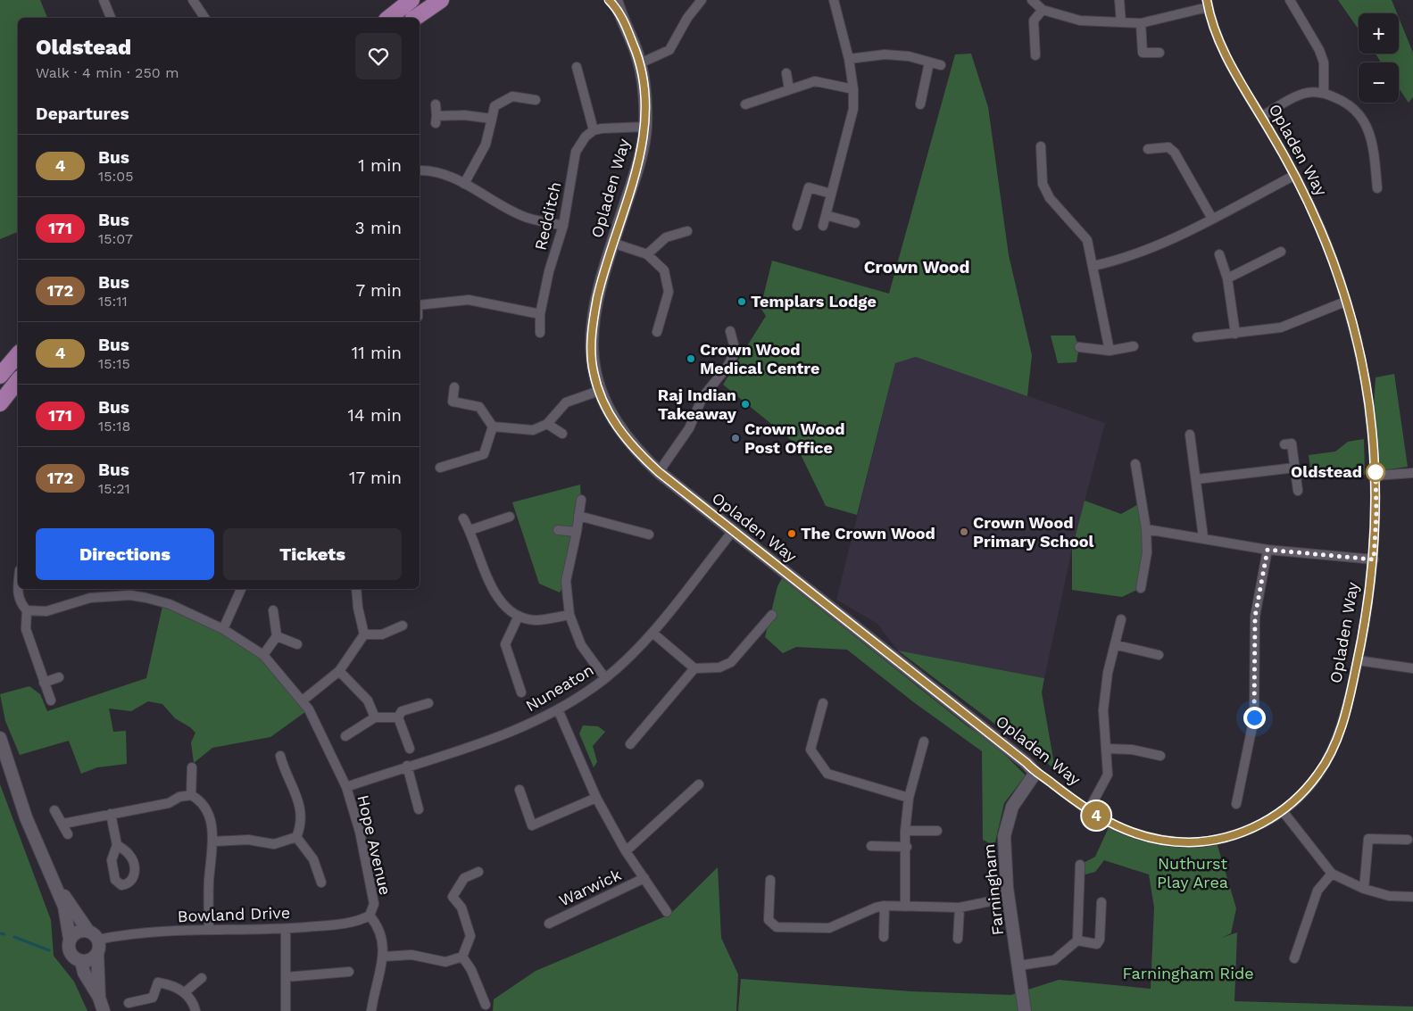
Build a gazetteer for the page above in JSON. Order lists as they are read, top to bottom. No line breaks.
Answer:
{"streets":{"street":["Opladen Way","Redditch","Nuneaton","Hope Avenue","Warwick","Farningham","Bowland Drive"]},"crossings":[["Opladen Way","Nuneaton"],["Opladen Way","Farningham"],["Nuneaton","Hope Avenue"],["Nuneaton","Warwick"],["Hope Avenue","Bowland Drive"]],"districts":["Crown Wood"],"parks":["Nuthurst Play Area","Farningham Ride"],"places":["Templars Lodge","Crown Wood Medical Centre","Raj Indian Takeaway","Crown Wood Post Office","Oldstead","Crown Wood Primary School","The Crown Wood"],"lines":["bus line 4"],"page":{"on_map":"4","map_buttons":["+","−"],"heading":[["Oldstead","Walk · 4 min · 250 m"],"Departures"],"list":[{"mark":"4","name":"Bus","note":"15:05","value":"1 min"},{"mark":"171","name":"Bus","note":"15:07","value":"3 min"},{"mark":"172","name":"Bus","note":"15:11","value":"7 min"},{"mark":"4","name":"Bus","note":"15:15","value":"11 min"},{"mark":"171","name":"Bus","note":"15:18","value":"14 min"},{"mark":"172","name":"Bus","note":"15:21","value":"17 min"}],"buttons":["Directions","Tickets"]}}
